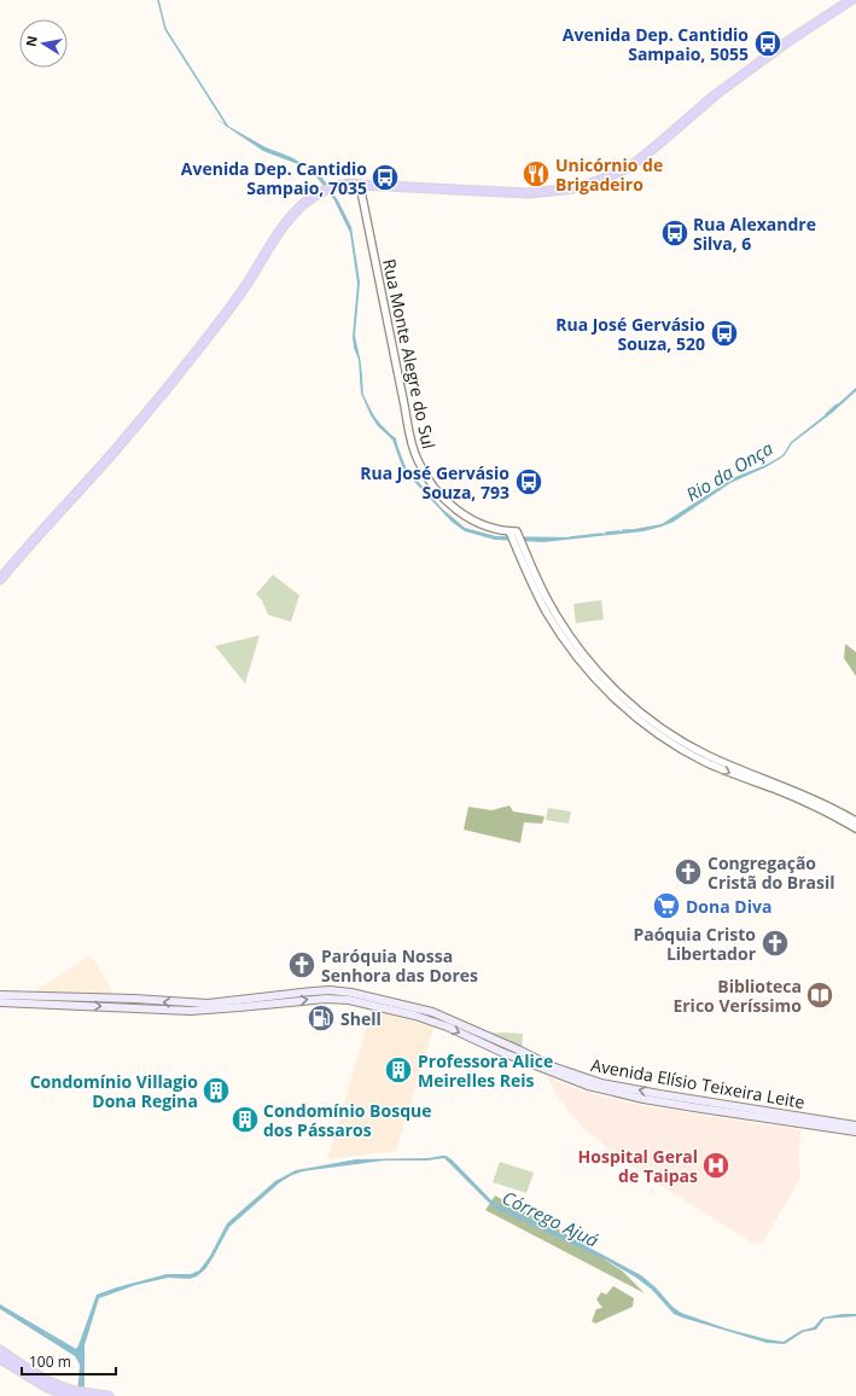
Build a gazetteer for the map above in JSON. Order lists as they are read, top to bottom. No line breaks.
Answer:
{"streets":{"main road":["Avenida Elísio Teixeira Leite"],"street":["Rua Monte Alegre do Sul"]},"water":["Rio da Onça","Córrego Ajuá"],"places":{"bus stop":["Avenida Dep. Cantidio Sampaio, 5055","Avenida Dep. Cantidio Sampaio, 7035","Rua Alexandre Silva, 6","Rua José Gervásio Souza, 520","Rua José Gervásio Souza, 793"],"restaurant":["Unicórnio de Brigadeiro"],"church":["Congregação Cristã do Brasil","Paóquia Cristo Libertador","Paróquia Nossa Senhora das Dores"],"supermarket":["Dona Diva"],"library":["Biblioteca Erico Veríssimo"],"fuel station":["Shell"],"building":["Professora Alice Meirelles Reis","Condomínio Villagio Dona Regina","Condomínio Bosque dos Pássaros"],"hospital":["Hospital Geral de Taipas"]},"scale_bar":"100 m","north":"left"}
